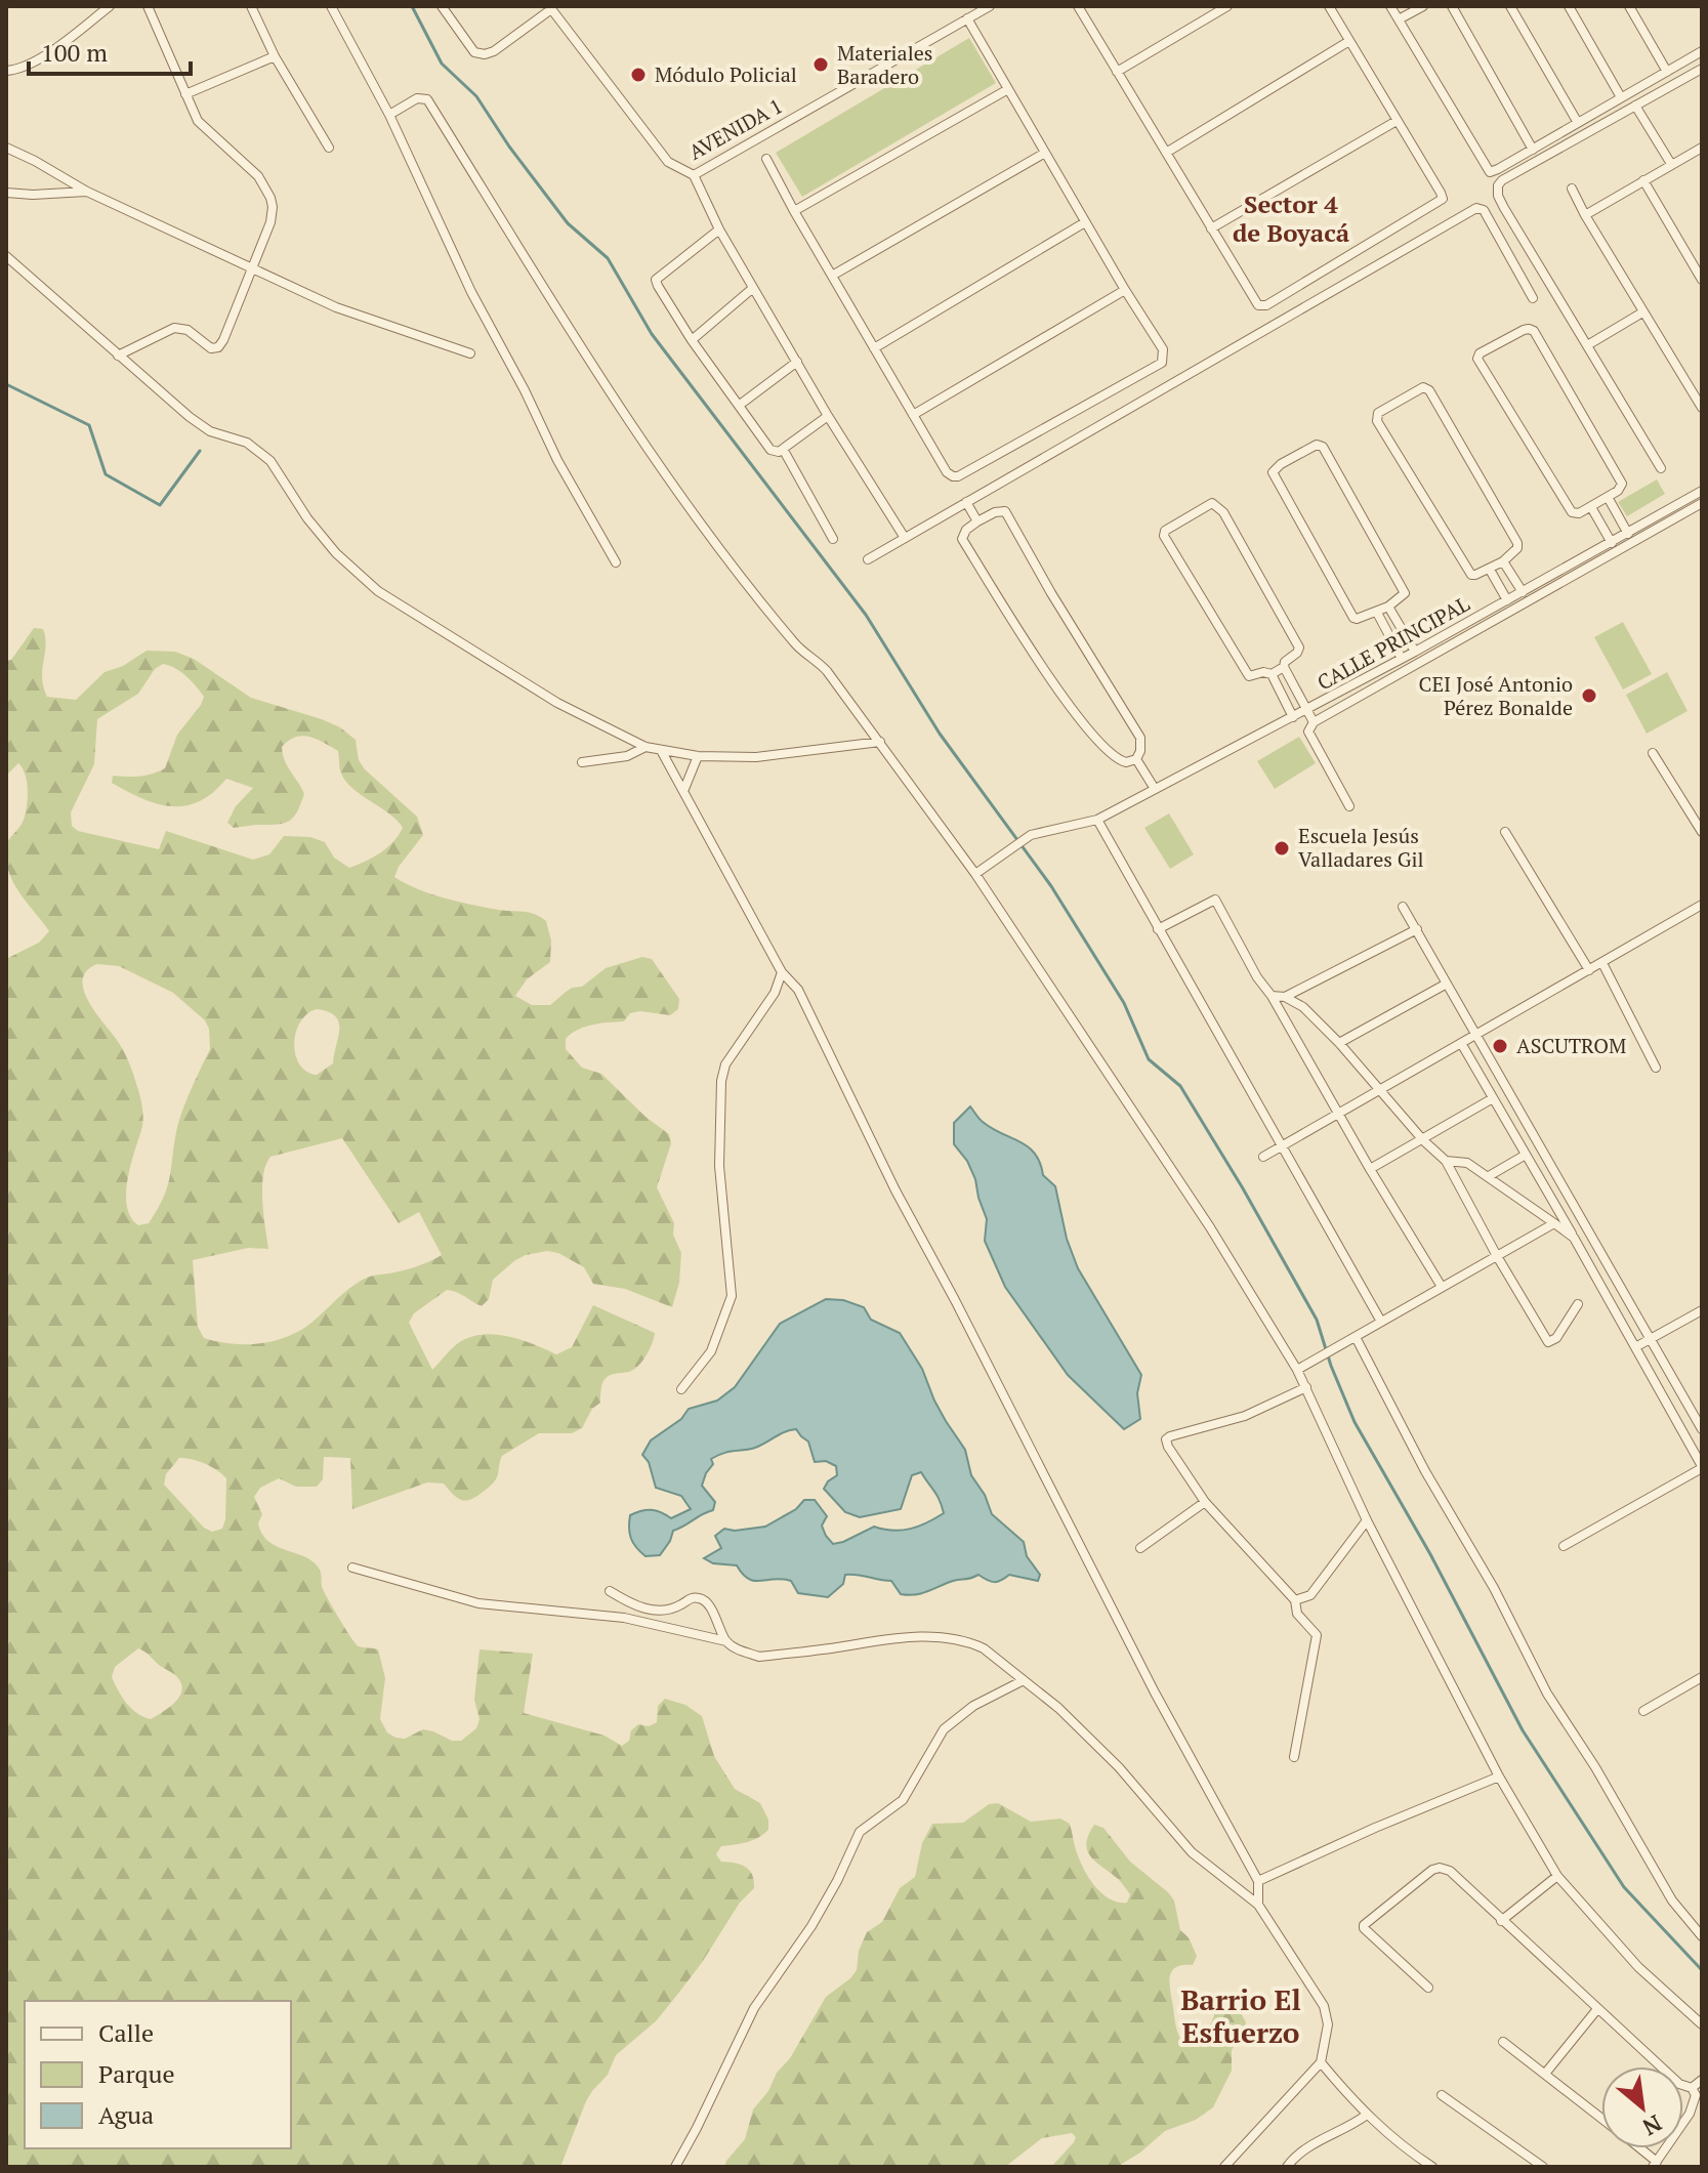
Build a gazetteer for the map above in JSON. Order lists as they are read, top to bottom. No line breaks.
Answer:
{"streets":{"street":["AVENIDA 1","CALLE PRINCIPAL"]},"districts":["Sector 4 de Boyacá","Barrio El Esfuerzo"],"places":["Materiales Baradero","Módulo Policial","CEI José Antonio Pérez Bonalde","Escuela Jesús Valladares Gil","ASCUTROM"],"legend":["Calle","Parque","Agua"],"scale_bar":"100 m","north":"bottom right"}
